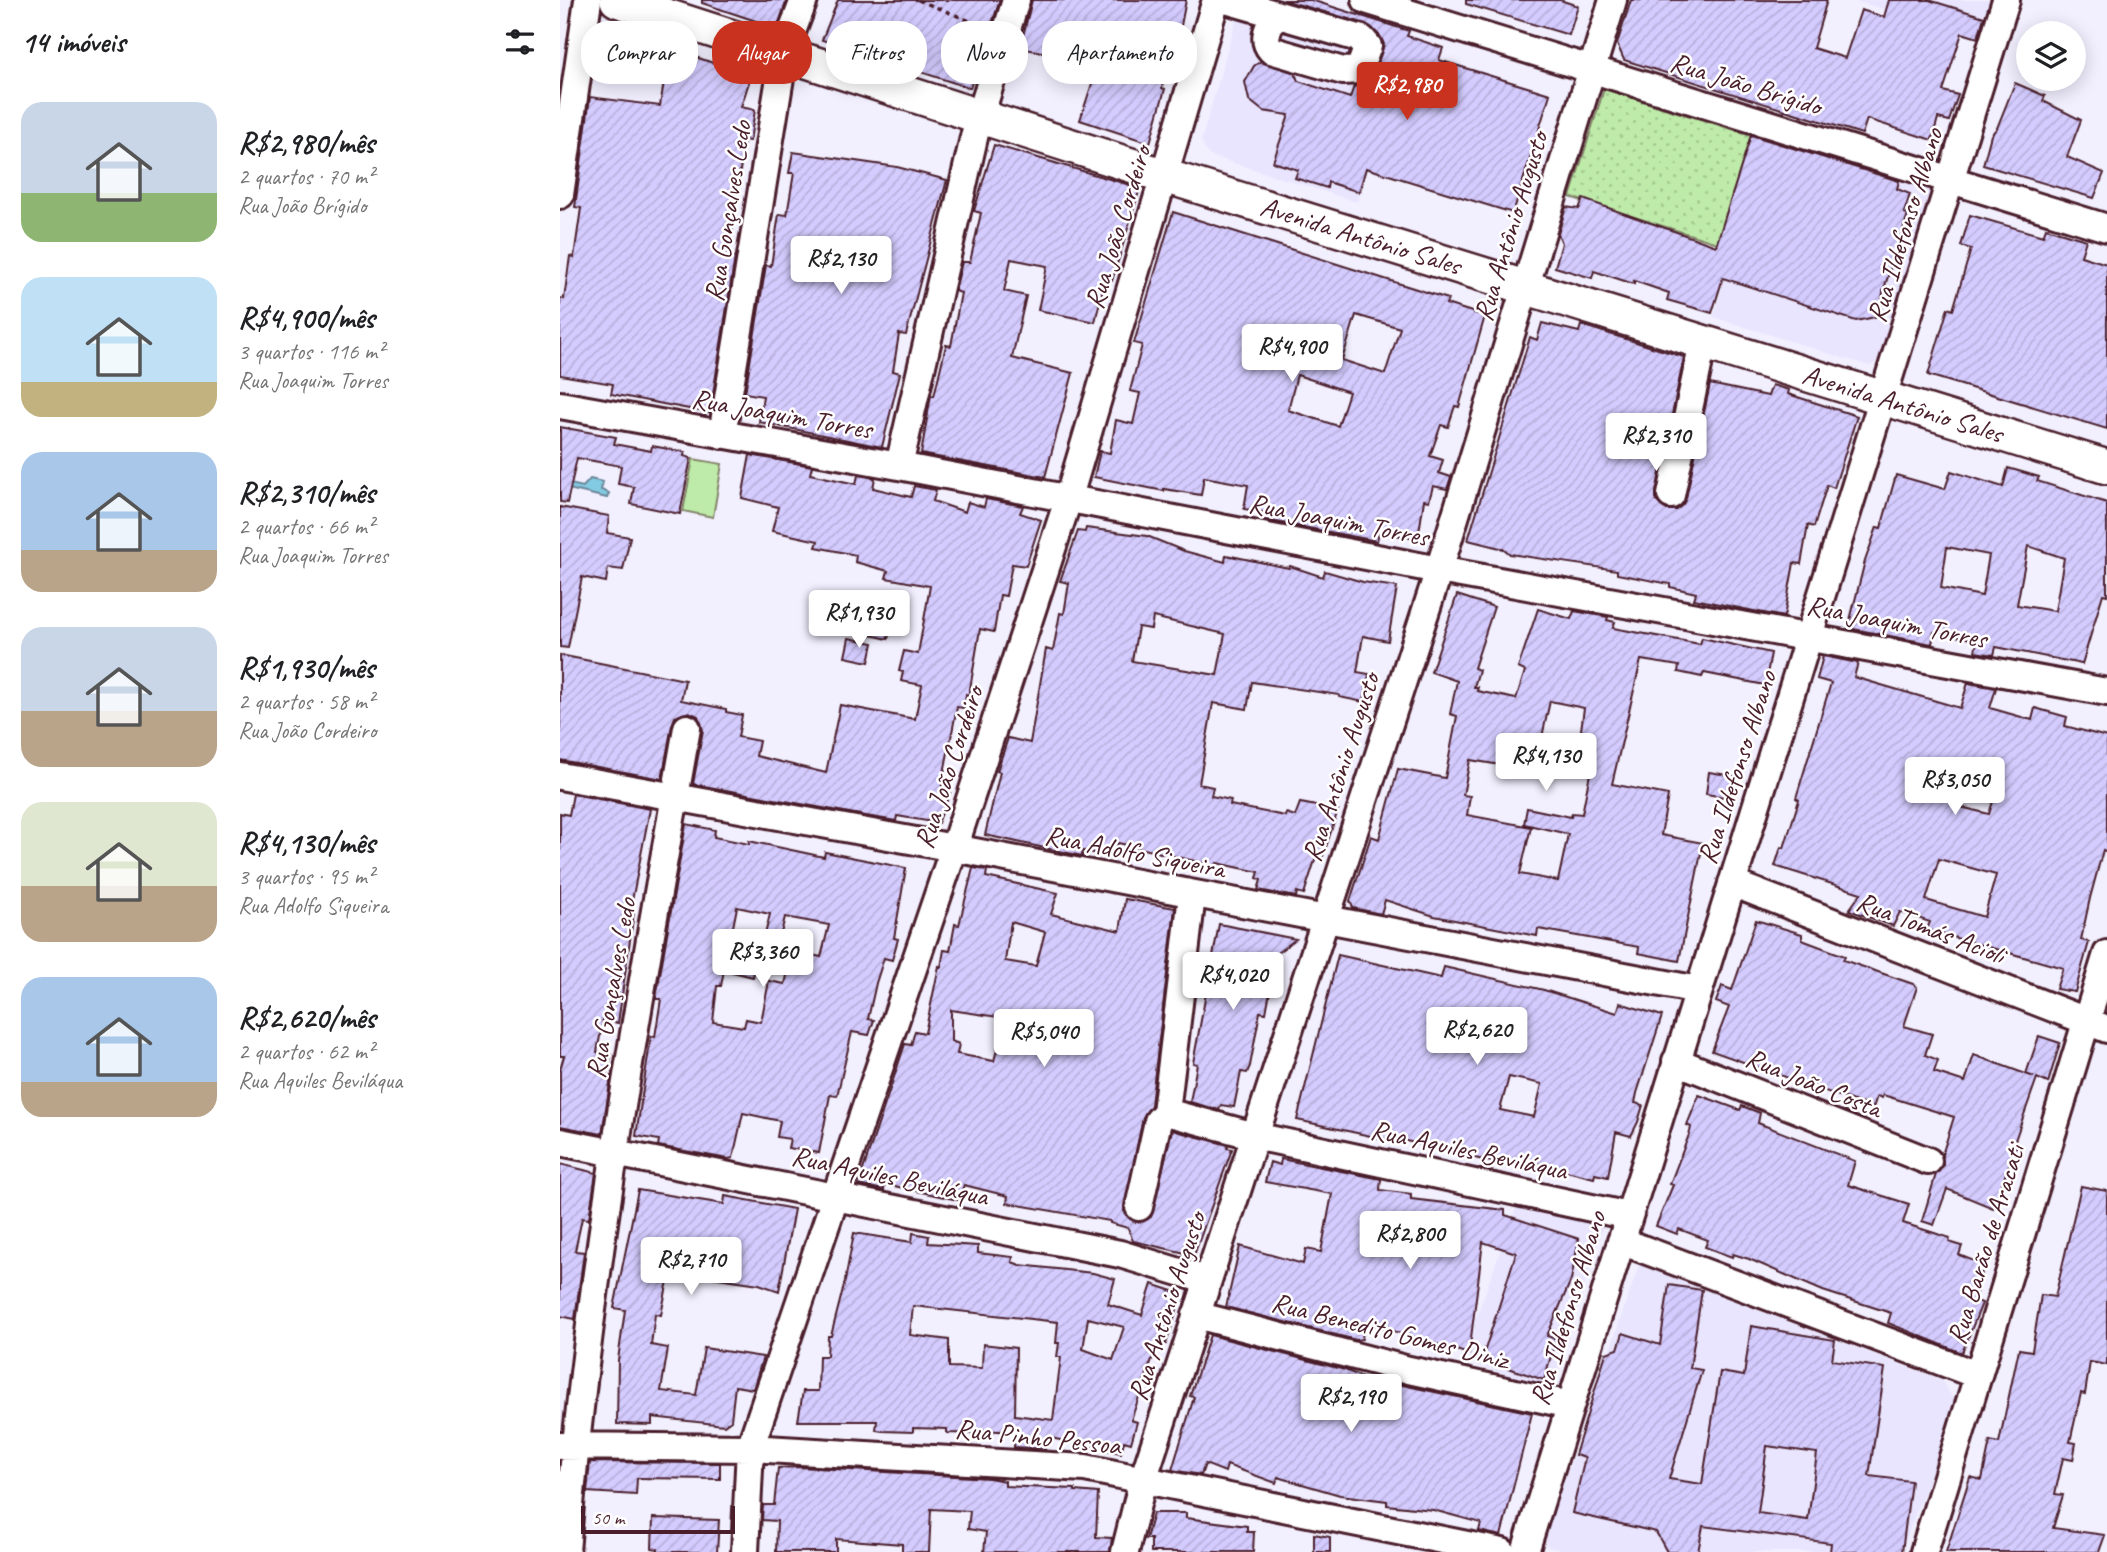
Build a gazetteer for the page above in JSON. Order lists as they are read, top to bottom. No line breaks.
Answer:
{"streets":{"main road":["Avenida Antônio Sales"],"street":["Rua João Brígido","Rua Gonçalves Ledo","Rua Ildefonso Albano","Rua Antônio Augusto","Rua João Cordeiro","Rua Joaquim Torres","Rua Adolfo Siqueira","Rua Tomás Acioli","Rua João Costa","Rua Aquiles Beviláqua","Rua Barão de Aracati","Rua Benedito Gomes Diniz","Rua Pinho Pessoa"]},"crossings":[["Rua João Brígido","Rua Ildefonso Albano"],["Rua João Brígido","Rua Antônio Augusto"],["Rua Gonçalves Ledo","Rua Joaquim Torres"],["Rua Gonçalves Ledo","Rua Adolfo Siqueira"],["Rua Gonçalves Ledo","Rua Aquiles Beviláqua"],["Rua Gonçalves Ledo","Rua Pinho Pessoa"],["Rua Ildefonso Albano","Avenida Antônio Sales"],["Rua Ildefonso Albano","Rua Joaquim Torres"],["Rua Ildefonso Albano","Rua Adolfo Siqueira"],["Rua Ildefonso Albano","Rua Tomás Acioli"],["Rua Ildefonso Albano","Rua João Costa"],["Rua Ildefonso Albano","Rua Aquiles Beviláqua"],["Rua Ildefonso Albano","Rua Benedito Gomes Diniz"],["Rua Antônio Augusto","Avenida Antônio Sales"],["Rua Antônio Augusto","Rua Joaquim Torres"],["Rua Antônio Augusto","Rua Adolfo Siqueira"],["Rua Antônio Augusto","Rua Aquiles Beviláqua"],["Rua Antônio Augusto","Rua Benedito Gomes Diniz"],["Rua Antônio Augusto","Rua Pinho Pessoa"],["Rua João Cordeiro","Avenida Antônio Sales"],["Rua João Cordeiro","Rua Joaquim Torres"],["Rua João Cordeiro","Rua Adolfo Siqueira"],["Rua João Cordeiro","Rua Aquiles Beviláqua"],["Rua João Cordeiro","Rua Pinho Pessoa"],["Rua Tomás Acioli","Rua Barão de Aracati"],["Rua Aquiles Beviláqua","Rua Barão de Aracati"]],"scale_bar":"50 m","page":{"heading":"14 imóveis","chip":["Comprar","Alugar","Filtros","Novo","Apartamento"],"price":["R$2,980","R$2,130","R$4,900","R$2,310","R$1,930","R$4,130","R$3,050","R$3,360","R$4,020","R$2,620","R$5,040","R$2,800","R$2,710","R$2,190"],"list":[{"name":"R$2,980/mês","note":"2 quartos · 70 m² · Rua João Brígido"},{"name":"R$4,900/mês","note":"3 quartos · 116 m² · Rua Joaquim Torres"},{"name":"R$2,310/mês","note":"2 quartos · 66 m² · Rua Joaquim Torres"},{"name":"R$1,930/mês","note":"2 quartos · 58 m² · Rua João Cordeiro"},{"name":"R$4,130/mês","note":"3 quartos · 95 m² · Rua Adolfo Siqueira"},{"name":"R$2,620/mês","note":"2 quartos · 62 m² · Rua Aquiles Beviláqua"}],"scale":"50 m"}}
